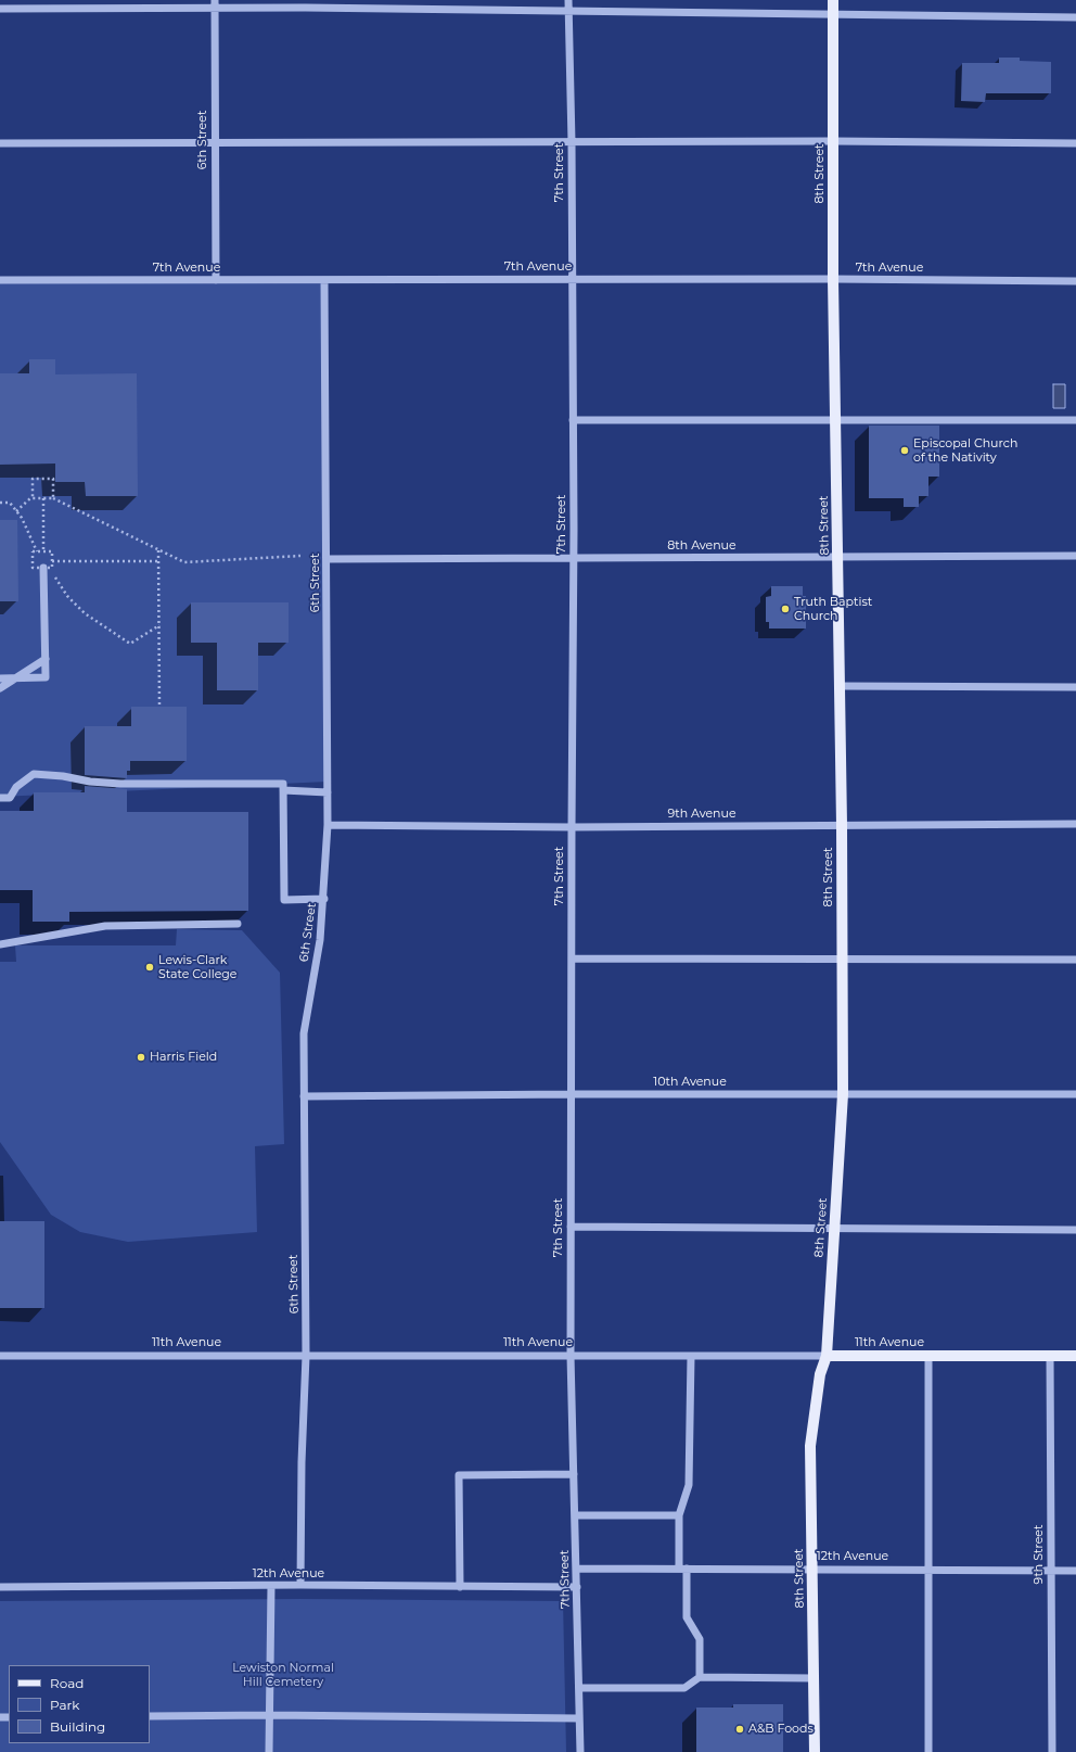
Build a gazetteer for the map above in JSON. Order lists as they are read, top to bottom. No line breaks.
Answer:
{"streets":{"main road":["8th Street","11th Avenue"],"street":["6th Street","7th Street","7th Avenue","8th Avenue","9th Avenue","10th Avenue","9th Street","12th Avenue"]},"crossings":[["6th Street","7th Avenue"],["6th Street","8th Avenue"],["6th Street","9th Avenue"],["6th Street","10th Avenue"],["6th Street","11th Avenue"],["6th Street","12th Avenue"],["7th Street","7th Avenue"],["7th Street","8th Avenue"],["7th Street","9th Avenue"],["7th Street","10th Avenue"],["7th Street","11th Avenue"],["7th Street","12th Avenue"],["8th Street","7th Avenue"],["8th Street","8th Avenue"],["8th Street","9th Avenue"],["8th Street","10th Avenue"],["8th Street","11th Avenue"],["8th Street","12th Avenue"],["11th Avenue","9th Street"],["9th Street","12th Avenue"]],"parks":["Lewiston Normal Hill Cemetery"],"places":["Episcopal Church of the Nativity","Truth Baptist Church","Lewis-Clark State College","Harris Field","A&B Foods"],"legend":["Road","Park","Building"]}
